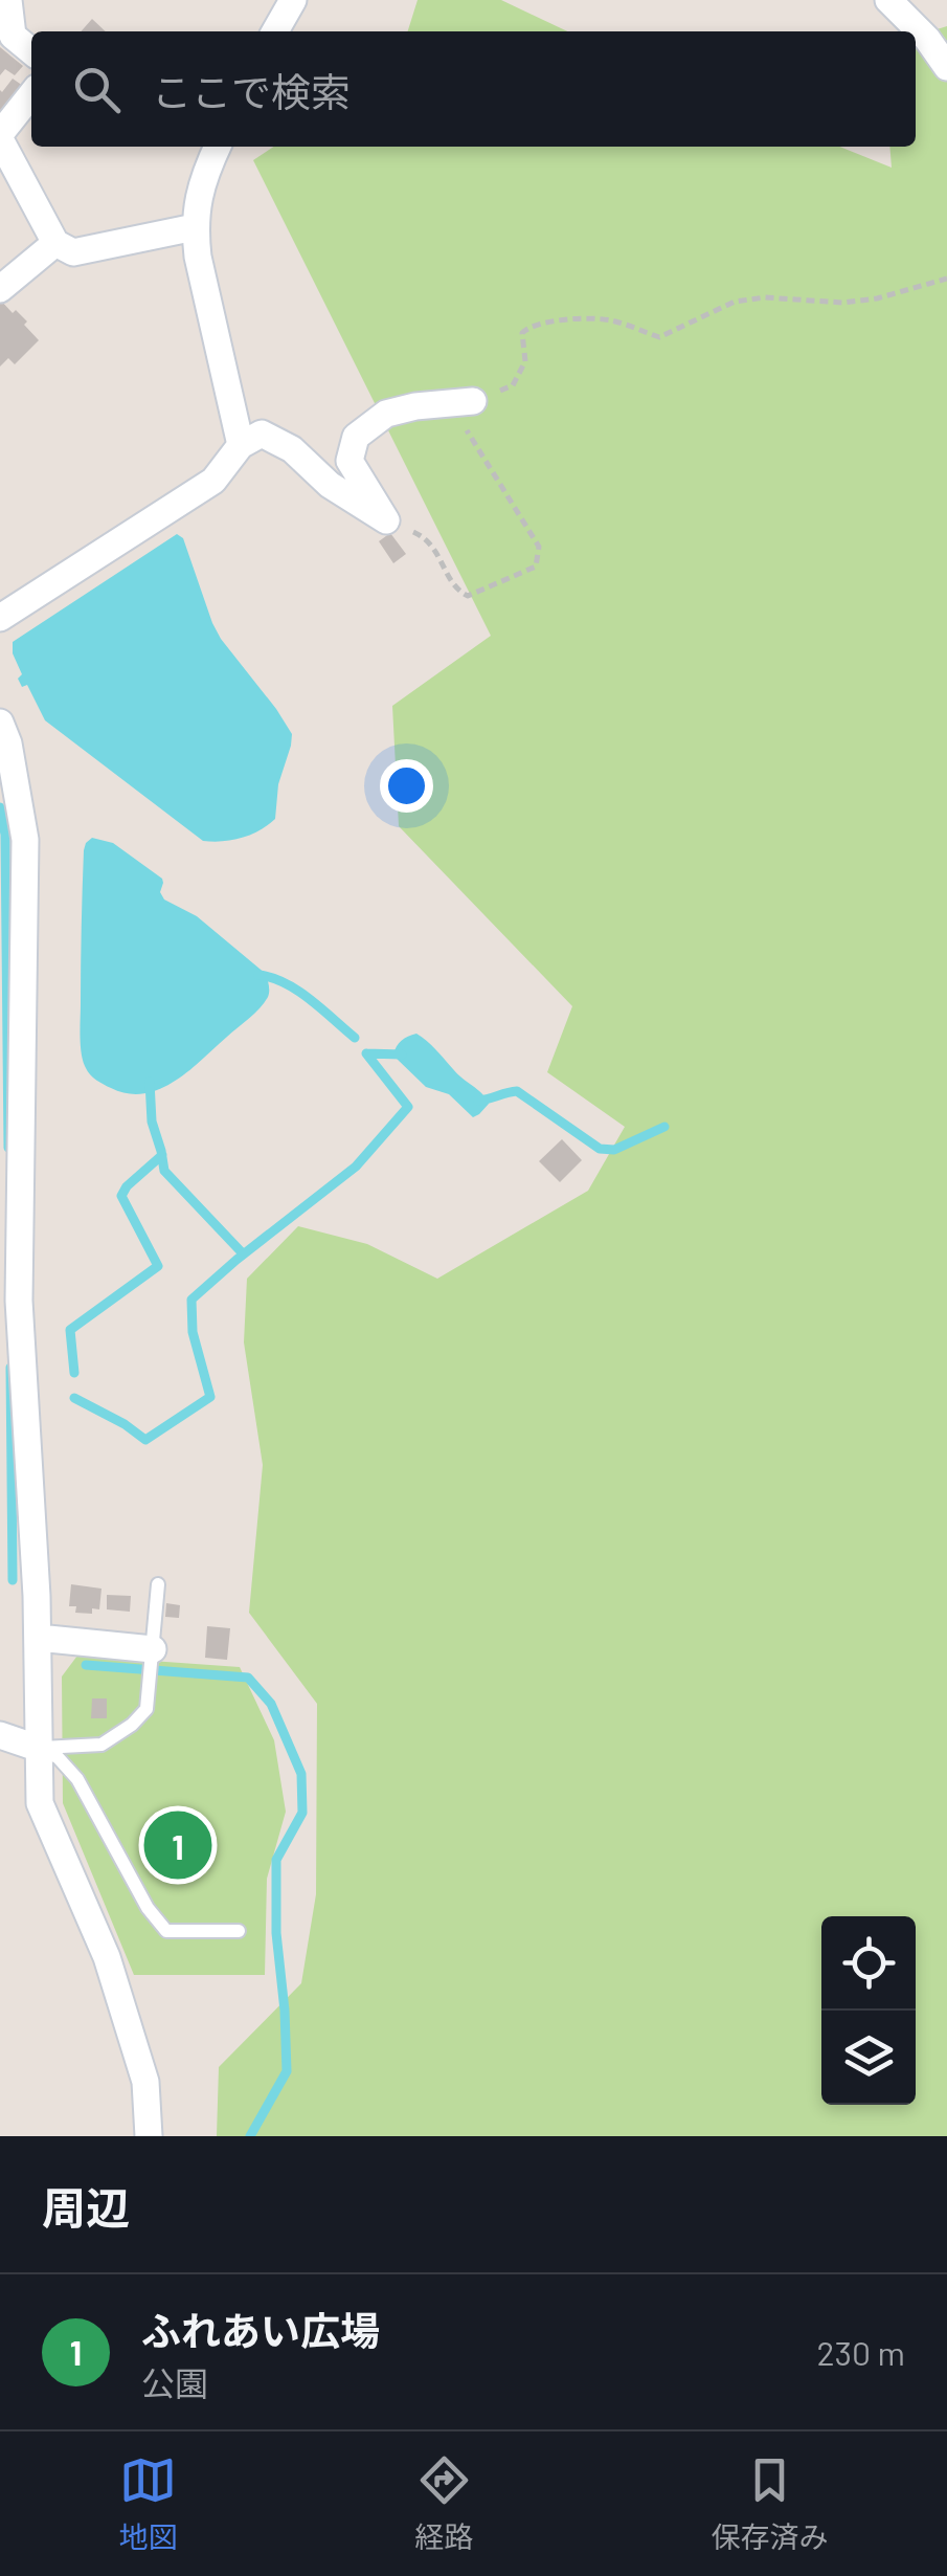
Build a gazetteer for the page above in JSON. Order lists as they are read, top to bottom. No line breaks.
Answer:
{"page":{"search":"ここで検索","pins":"1","heading":"周辺","list":[{"mark":"1","name":"ふれあい広場","note":"公園","value":"230 m"}],"nav":["地図","経路","保存済み"]}}
